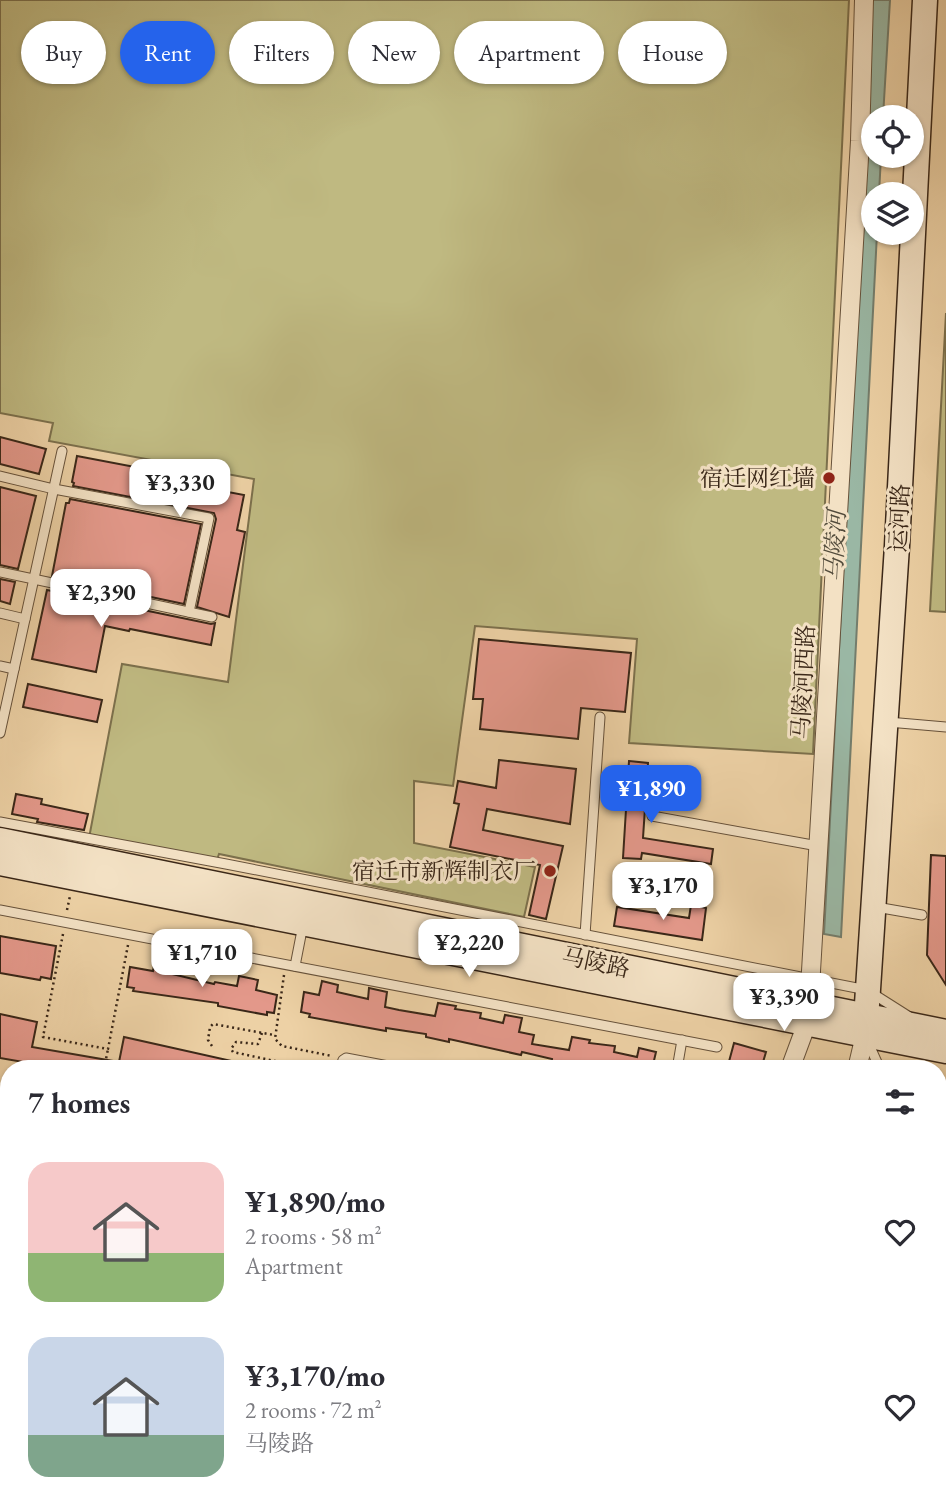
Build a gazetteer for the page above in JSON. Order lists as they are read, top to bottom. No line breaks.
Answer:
{"streets":{"street":["运河路","马陵河西路","马陵路"]},"crossings":[["运河路","马陵路"],["马陵河西路","马陵路"]],"water":["马陵河"],"places":["宿迁网红墙","宿迁市新辉制衣厂"],"page":{"chip":["Buy","Rent","Filters","New","Apartment","House"],"price":["¥3,330","¥2,390","¥1,890","¥3,170","¥2,220","¥1,710","¥3,390"],"heading":"7 homes","list":[{"name":"¥1,890/mo","note":"2 rooms · 58 m² · Apartment"},{"name":"¥3,170/mo","note":"2 rooms · 72 m² · 马陵路"}]}}
